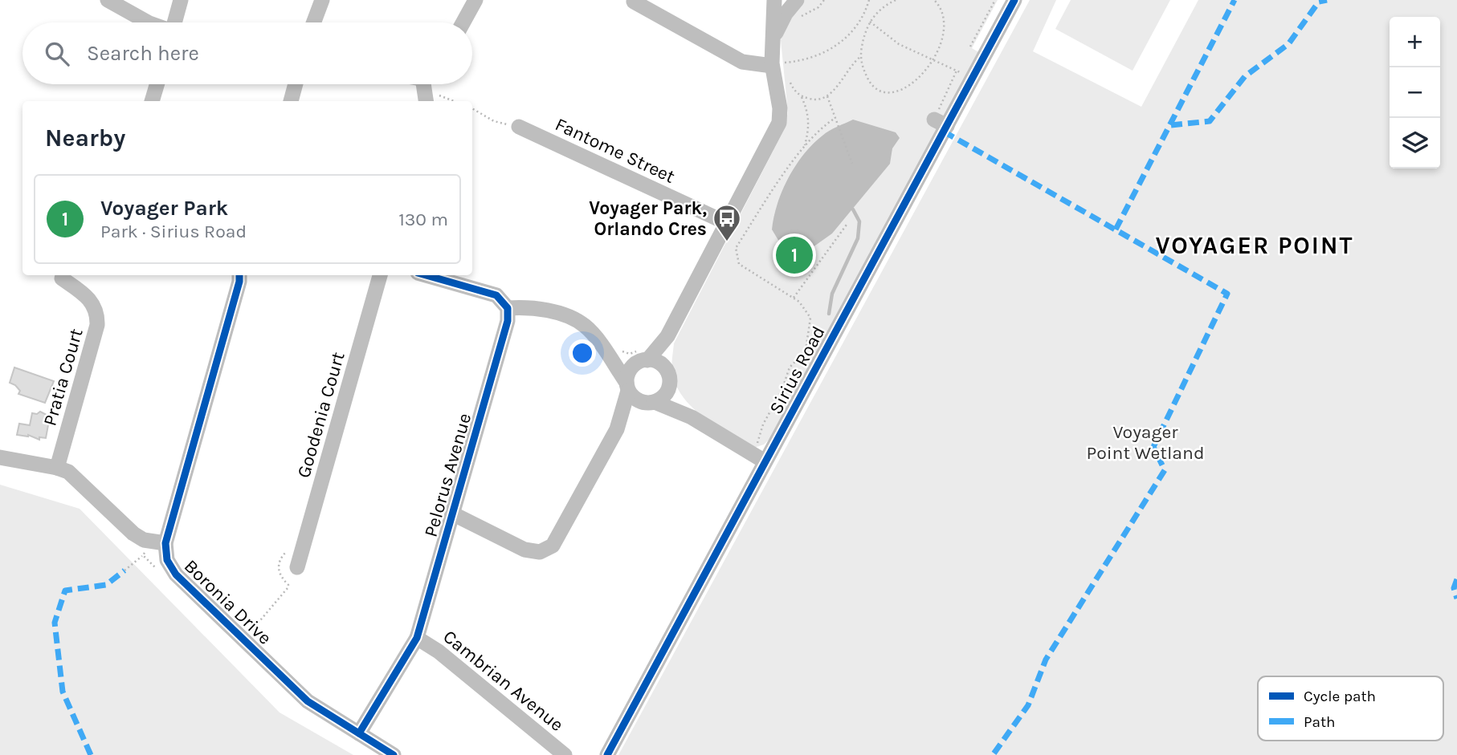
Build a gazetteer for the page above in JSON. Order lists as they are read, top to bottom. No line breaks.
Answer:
{"streets":{"street":["Fantome Street","Sirius Road","Pratia Court","Goodenia Court","Pelorus Avenue","Boronia Drive","Cambrian Avenue"]},"crossings":[["Pelorus Avenue","Boronia Drive"],["Pelorus Avenue","Cambrian Avenue"]],"districts":["VOYAGER POINT"],"parks":["Voyager Point Wetland"],"places":{"bus stop":["Voyager Park, Orlando Cres"]},"legend":["Cycle path","Path"],"page":{"map_buttons":["+","−"],"search":"Search here","heading":"Nearby","list":[{"mark":"1","name":"Voyager Park","note":"Park · Sirius Road","value":"130 m"}],"pins":"1"}}
